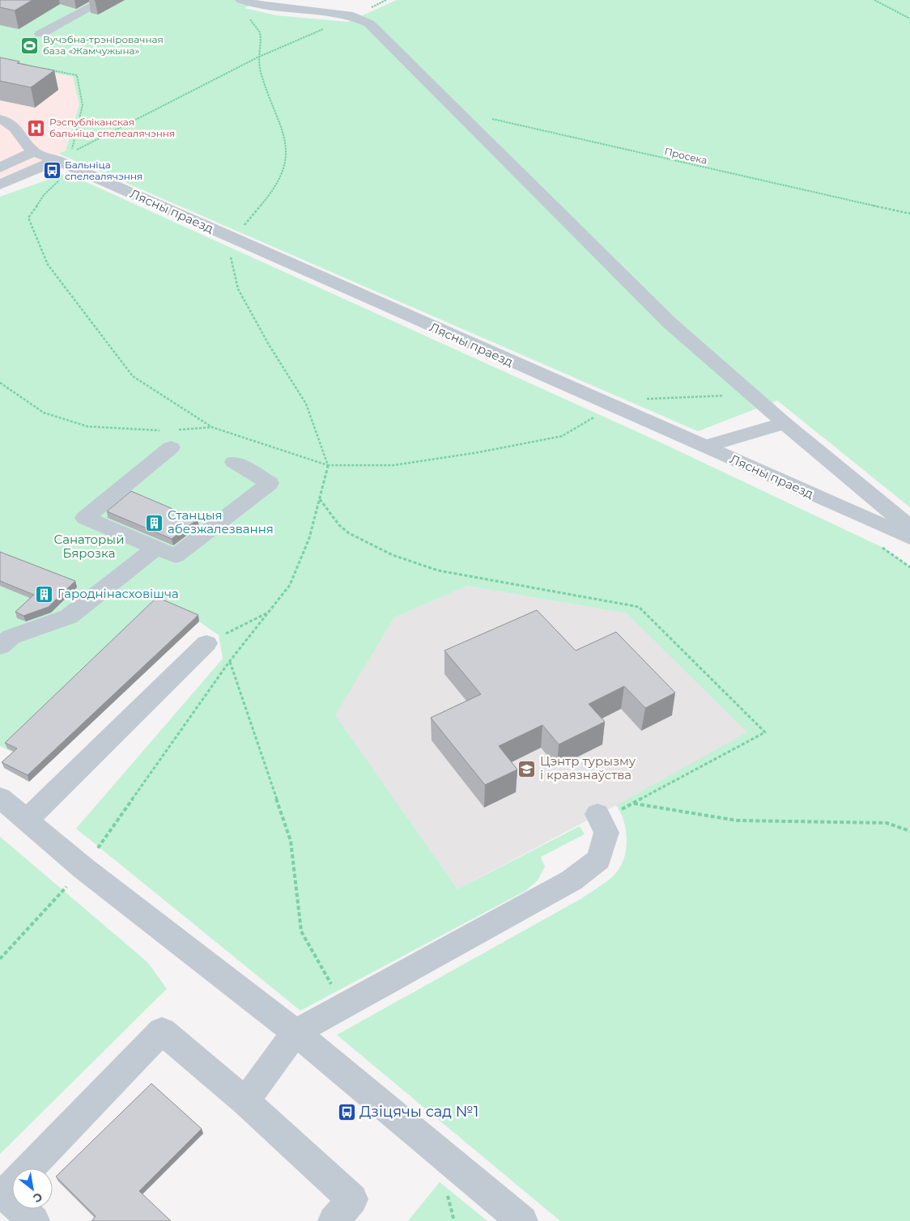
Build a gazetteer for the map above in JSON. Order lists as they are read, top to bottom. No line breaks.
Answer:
{"streets":{"street":["Лясны праезд"],"path":["Просека"]},"parks":["Санаторый Бярозка"],"places":{"sports":["Вучэбна-трэніровачная база «Жамчужына»"],"hospital":["Рэспубліканская бальніца спелеалячэння"],"bus stop":["Бальніца спелеалячэння","Дзіцячы сад №1"],"building":["Станцыя абезжалезвання","Гароднінасховішча"],"school or university":["Цэнтр турызму і краязнаўства"]},"north":"bottom right"}
